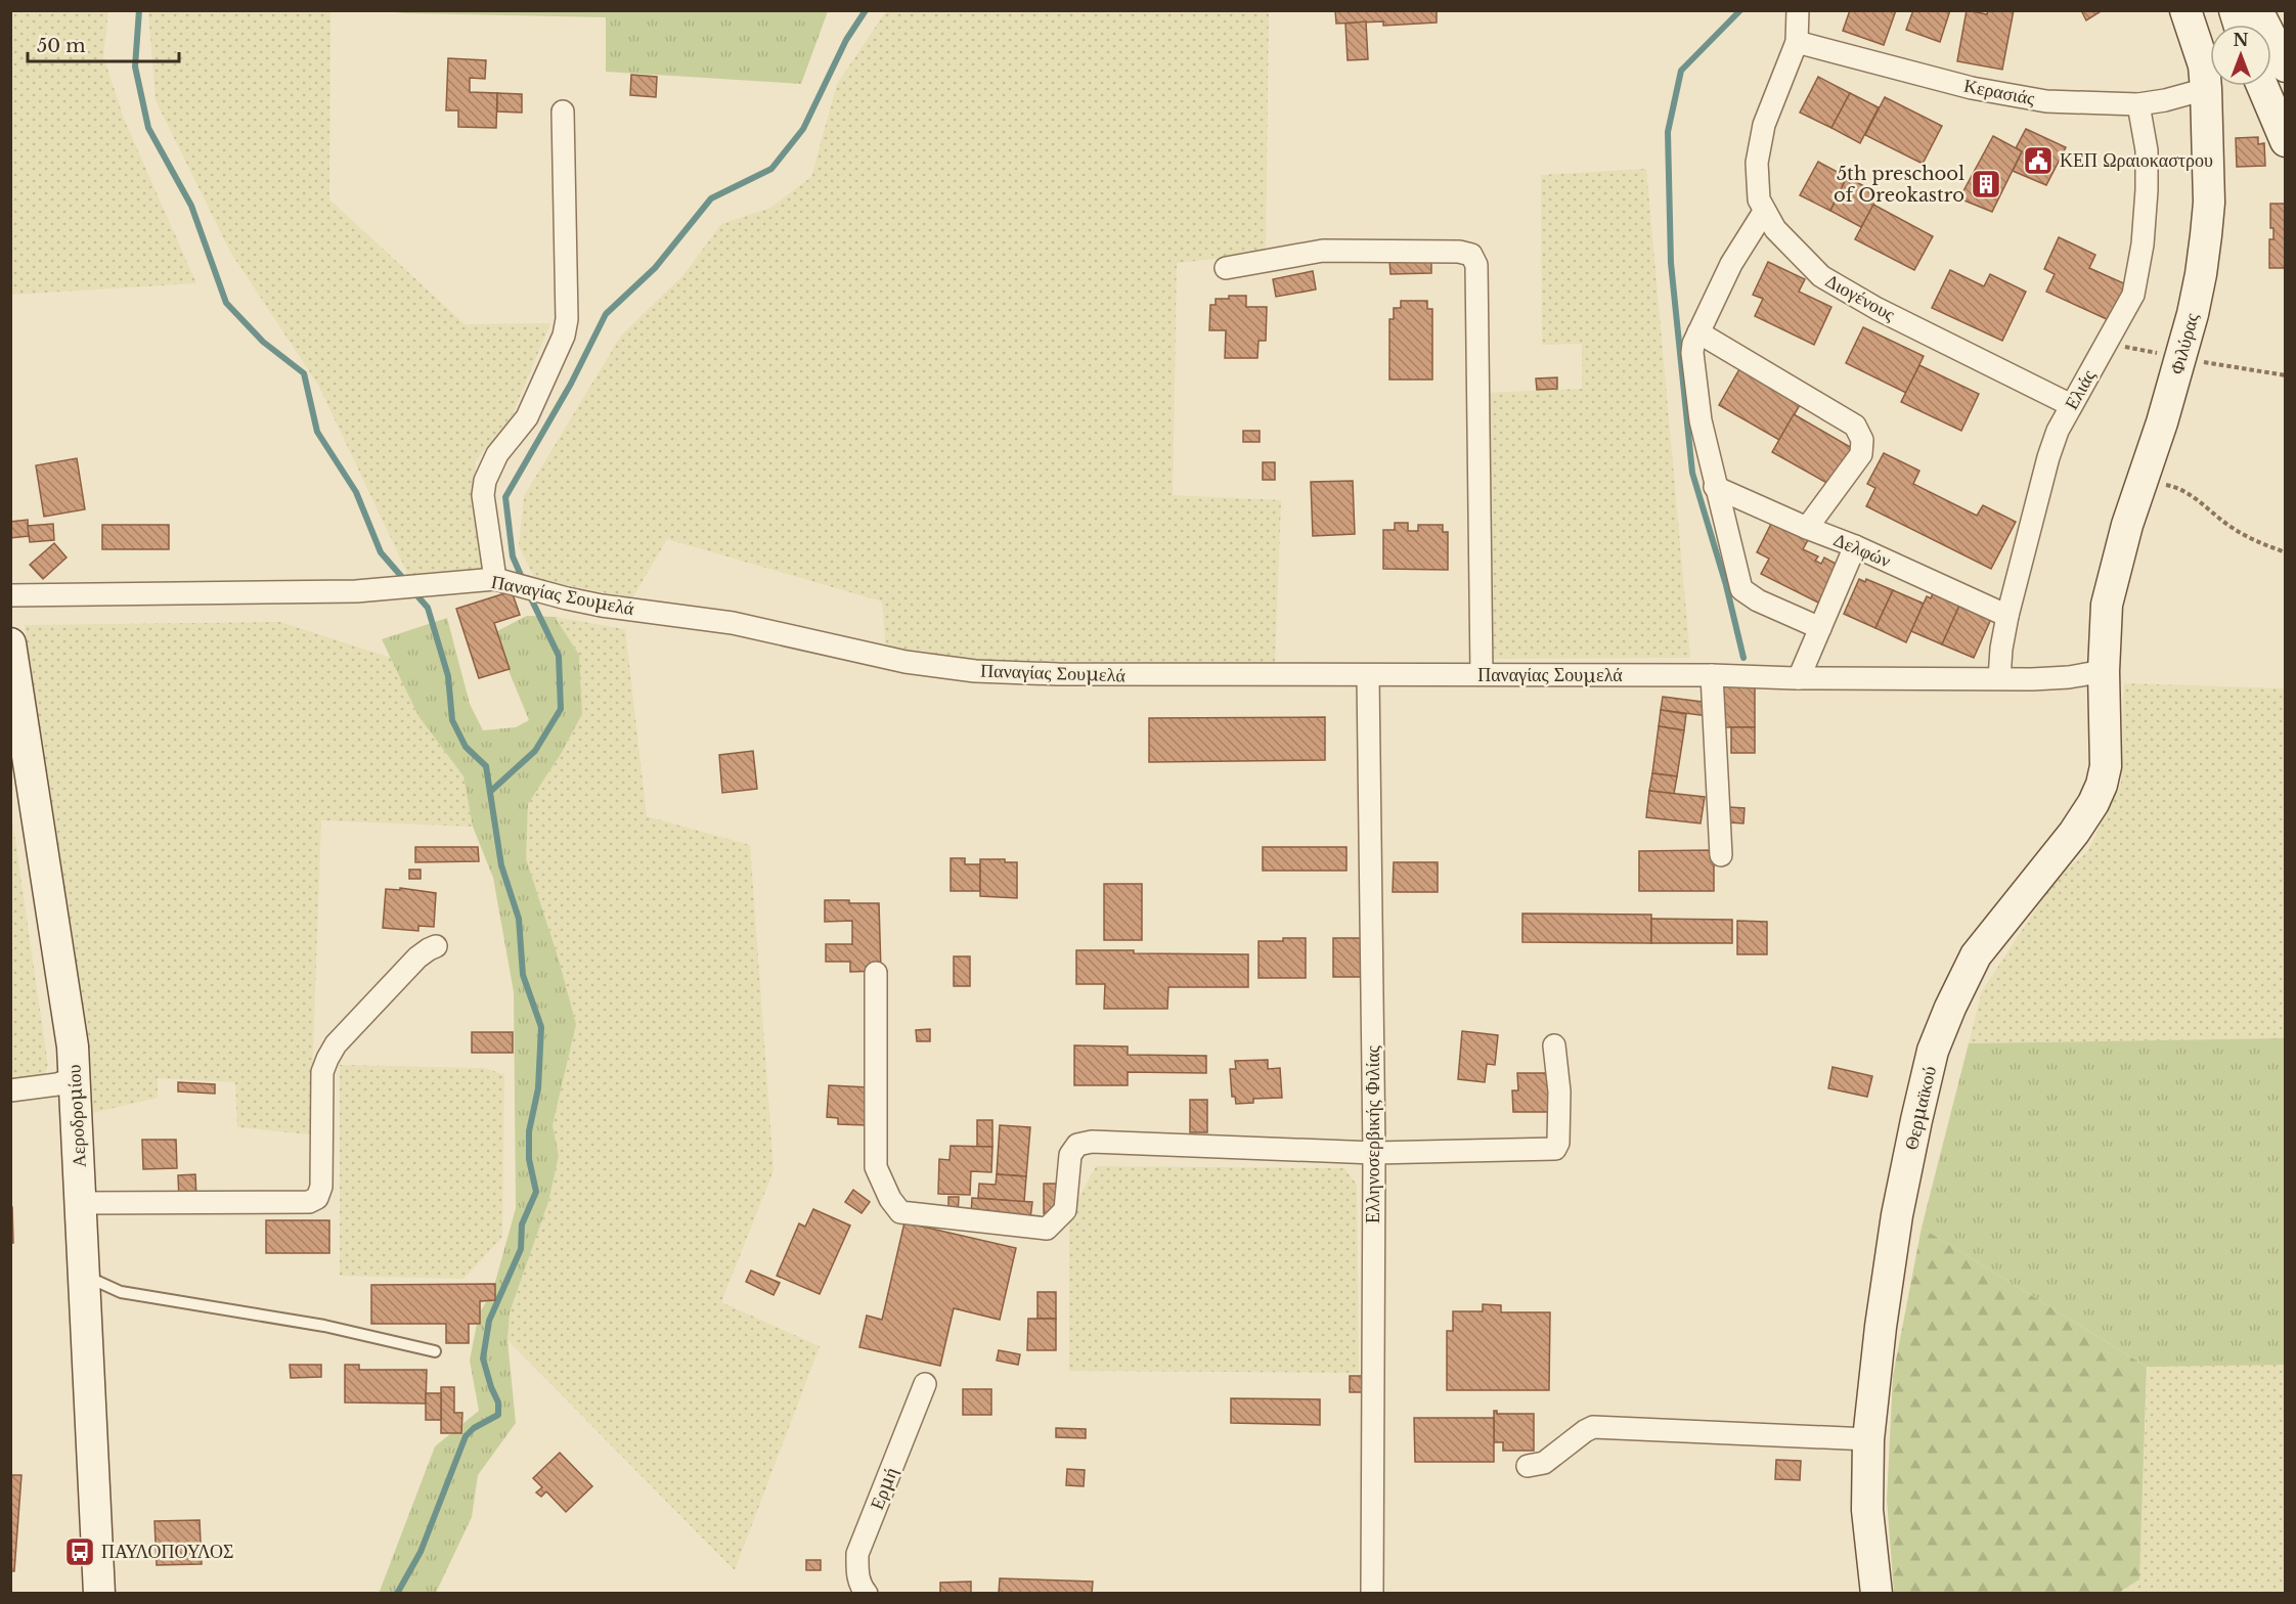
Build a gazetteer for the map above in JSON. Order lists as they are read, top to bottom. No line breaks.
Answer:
{"streets":{"street":["Κερασιάς","Διογένους","Φιλύρας","Ελιάς","Δελφών","Παναγίας Σουμελά","Θερμαϊκού","Αεροδρομίου","Ελληνοσερβικής Φιλίας","Ερμή"]},"crossings":[["Κερασιάς","Διογένους"],["Κερασιάς","Φιλύρας"],["Κερασιάς","Ελιάς"],["Διογένους","Ελιάς"],["Φιλύρας","Παναγίας Σουμελά"],["Φιλύρας","Θερμαϊκού"],["Ελιάς","Δελφών"],["Ελιάς","Παναγίας Σουμελά"],["Παναγίας Σουμελά","Θερμαϊκού"],["Παναγίας Σουμελά","Ελληνοσερβικής Φιλίας"]],"places":{"public building":["ΚΕΠ Ωραιοκαστρου"],"building":["5th preschool of Oreokastro"],"bus stop":["ΠΑΥΛΟΠΟΥΛΟΣ"]},"scale_bar":"50 m","north":"top"}
